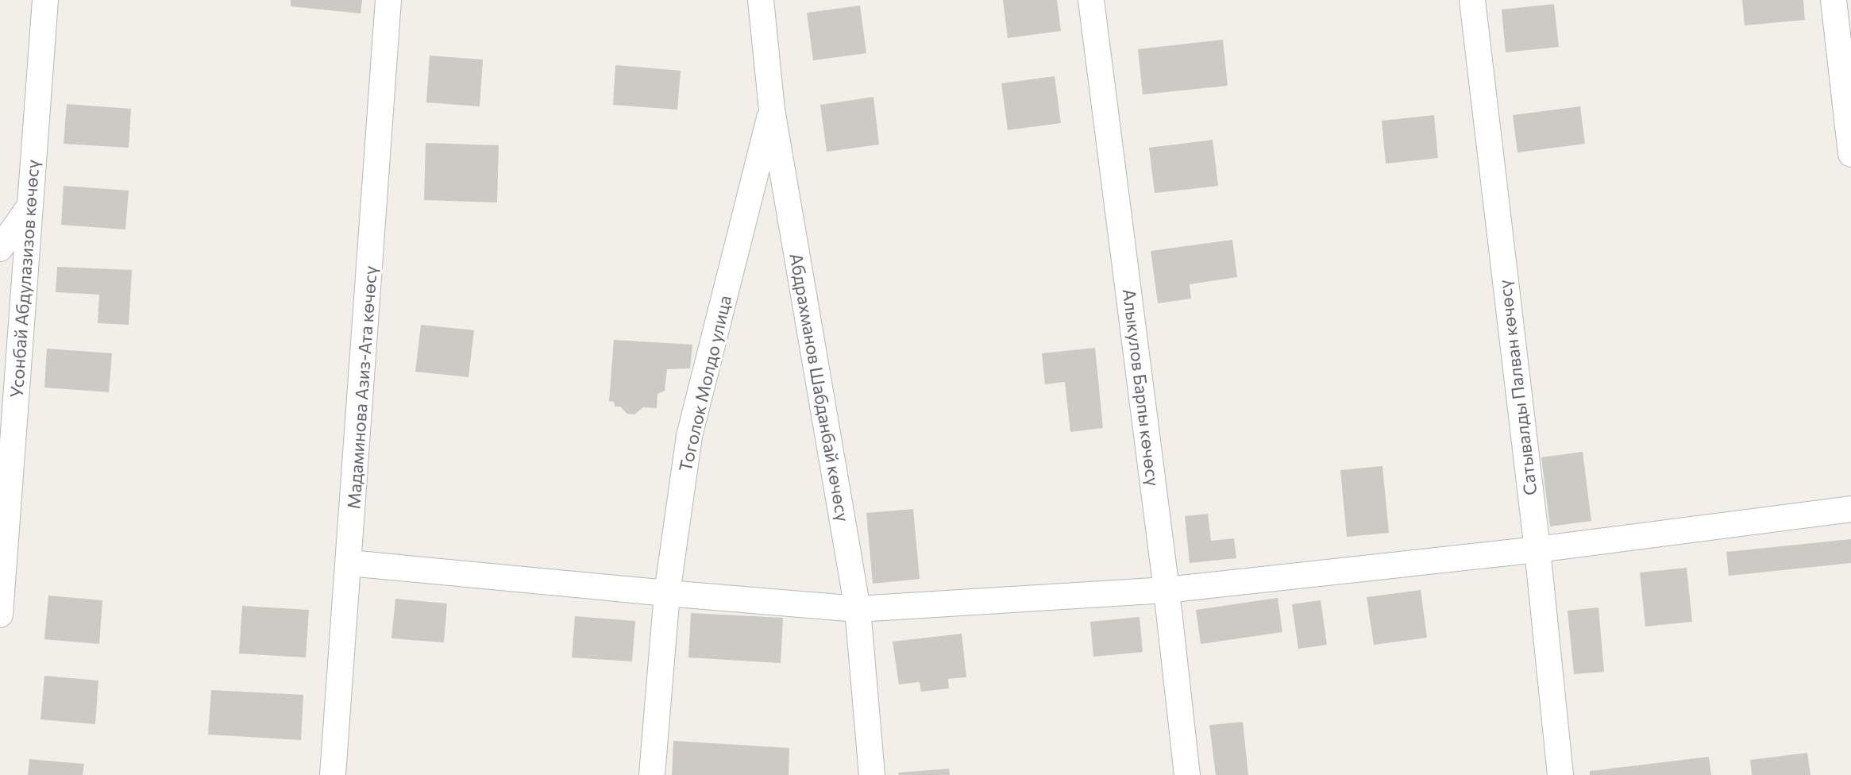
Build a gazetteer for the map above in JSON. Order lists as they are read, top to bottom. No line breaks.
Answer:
{"streets":{"street":["Усонбай Абдулазизов көчөсү","Тоголок Молдо улица","Мадаминова Азиз-Ата көчөсү","Абдрахманов Шабданбай көчөсү","Алыкулов Барпы көчөсү","Сатывалды Палван көчөсү"]},"crossings":[["Тоголок Молдо улица","Абдрахманов Шабданбай көчөсү"]]}
